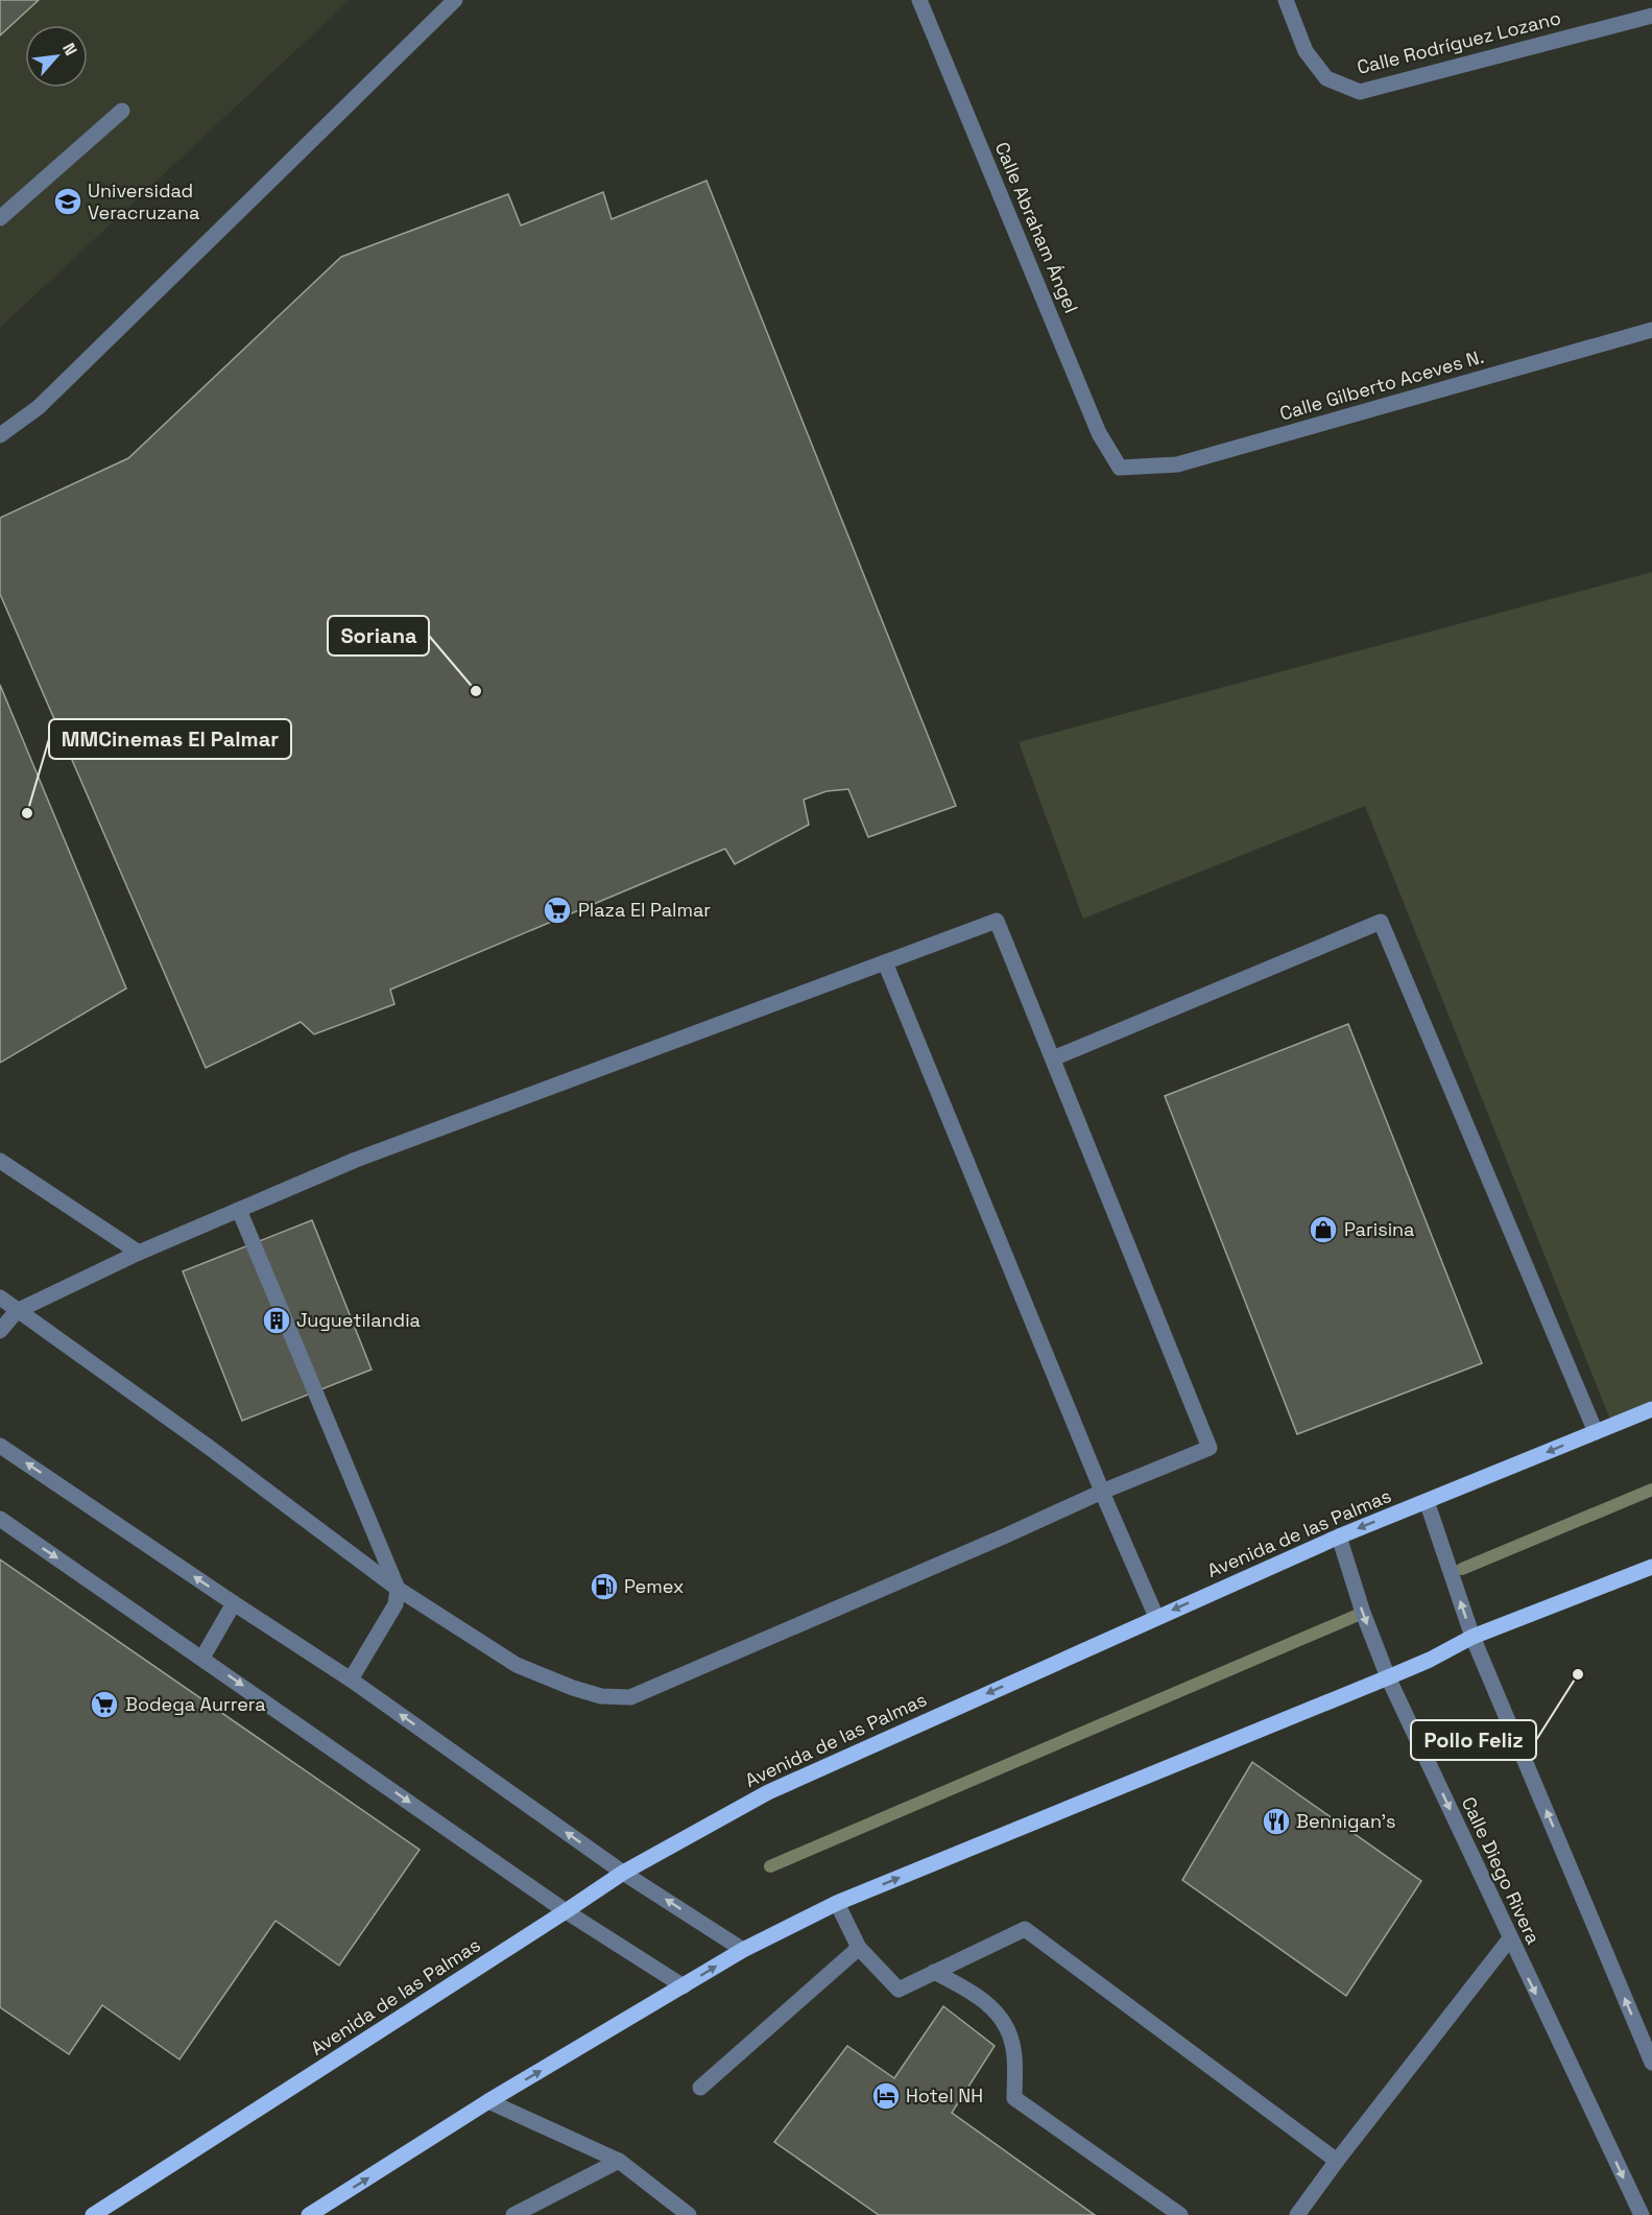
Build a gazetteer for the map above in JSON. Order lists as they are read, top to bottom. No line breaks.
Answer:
{"streets":{"main road":["Avenida de las Palmas"],"street":["Calle Rodríguez Lozano","Calle Abraham Ángel","Calle Gilberto Aceves N.","Calle Diego Rivera"]},"crossings":[["Calle Abraham Ángel","Calle Gilberto Aceves N."],["Avenida de las Palmas","Calle Diego Rivera"]],"places":{"school or university":["Universidad Veracruzana"],"other":["Soriana","MMCinemas El Palmar","Pollo Feliz"],"supermarket":["Plaza El Palmar","Bodega Aurrera"],"shop":["Parisina"],"building":["Juguetilandia"],"fuel station":["Pemex"],"restaurant":["Bennigan's"],"hotel":["Hotel NH"]},"north":"top right"}
